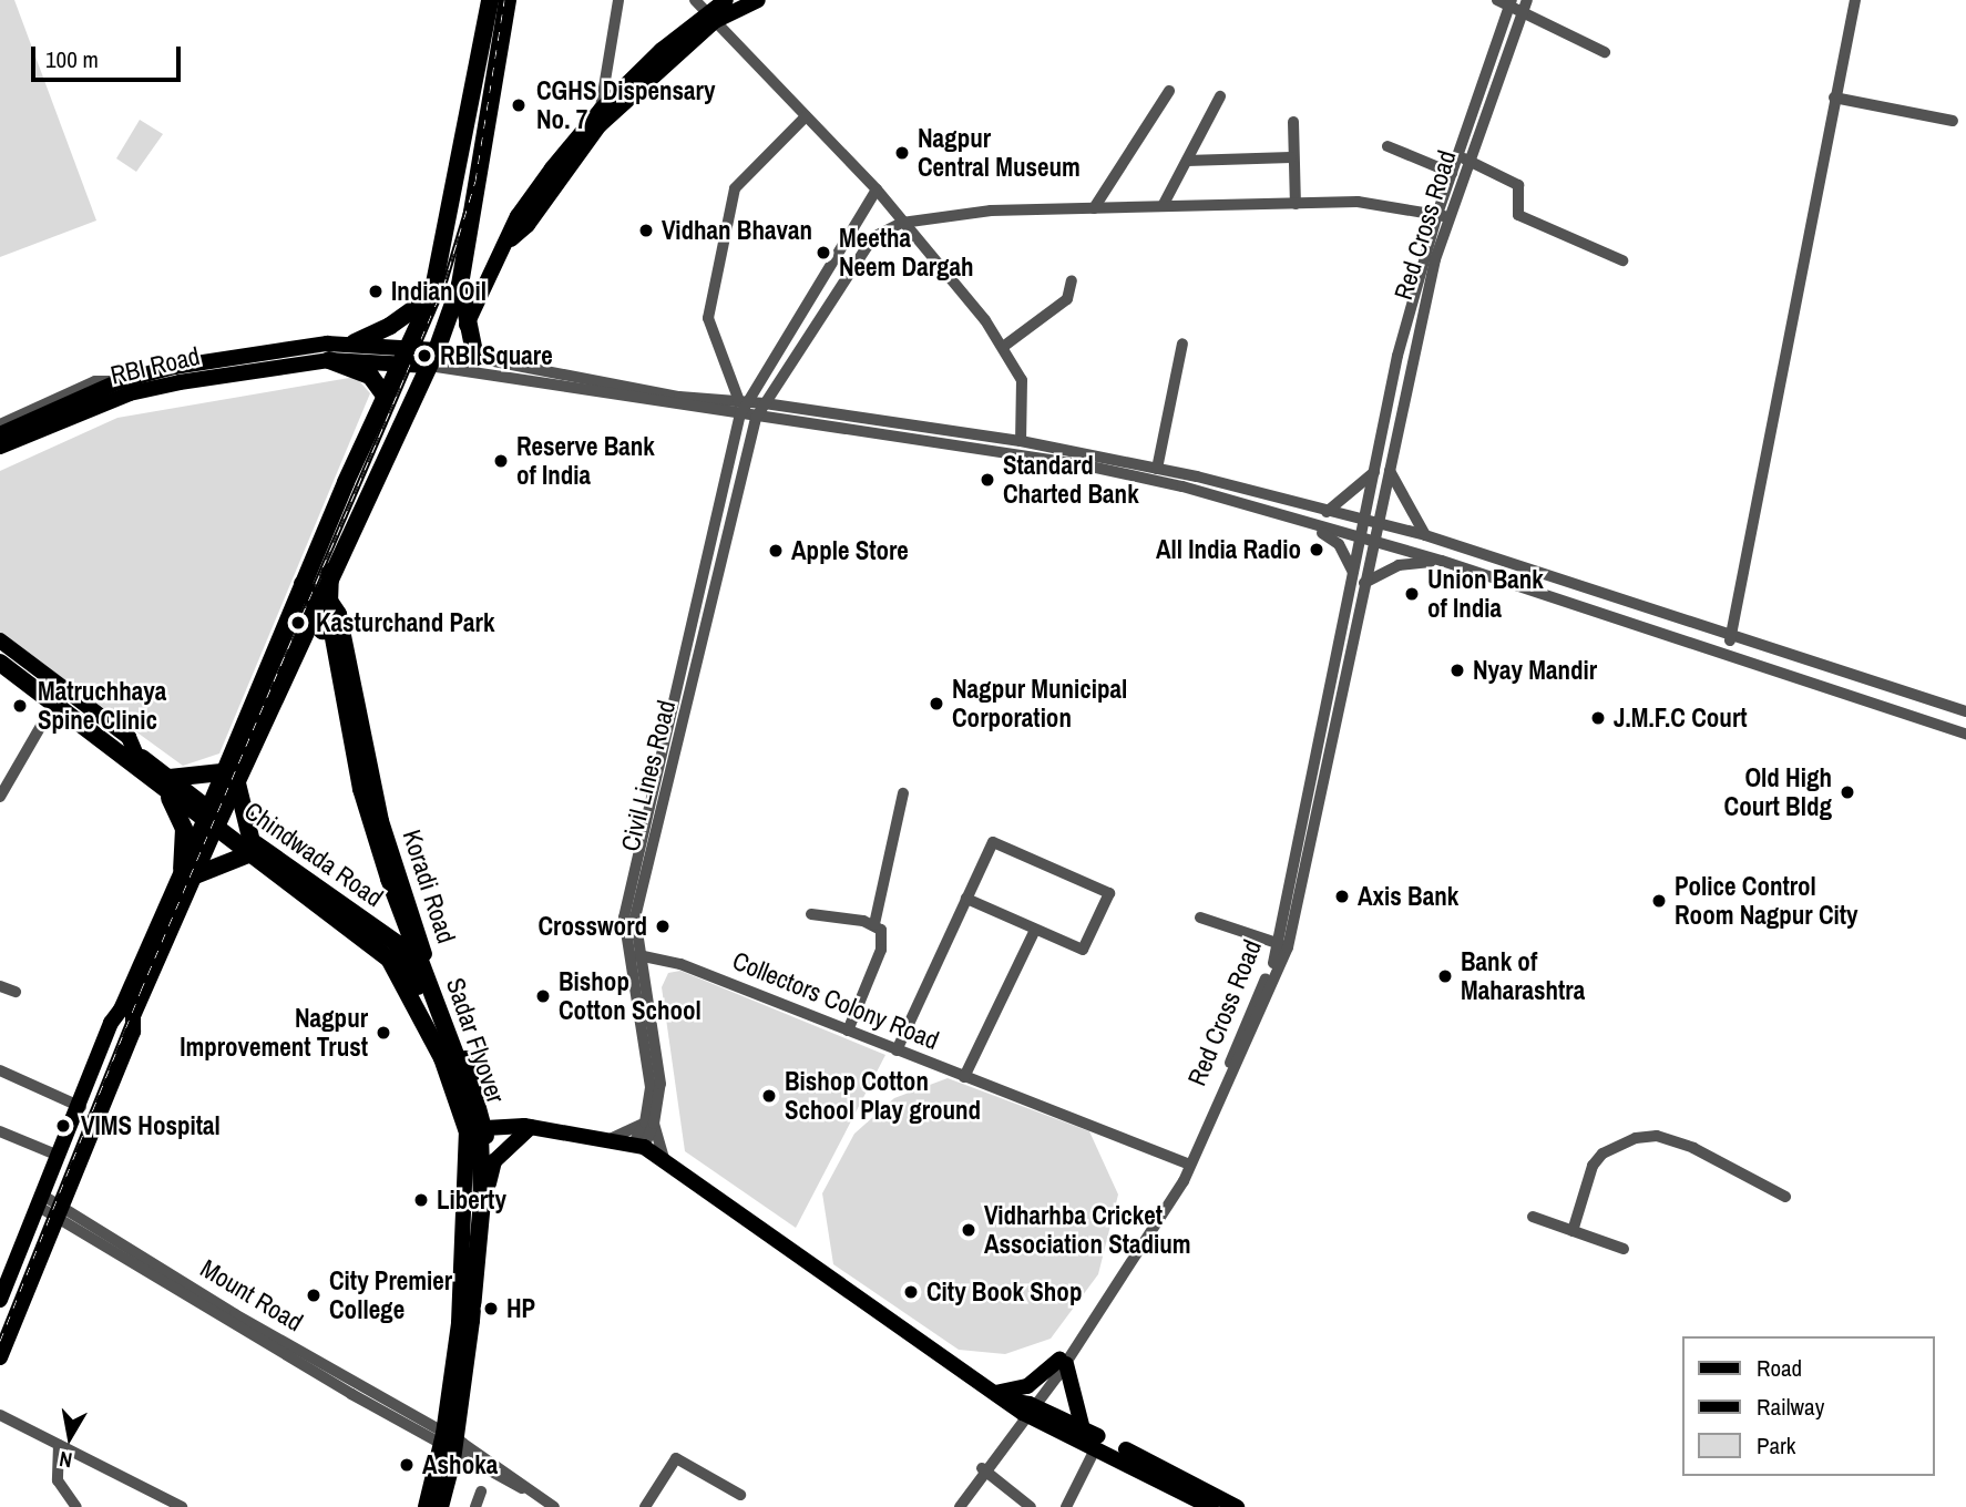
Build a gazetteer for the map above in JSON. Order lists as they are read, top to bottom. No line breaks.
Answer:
{"streets":{"highway":["Chindwada Road","Sadar Flyover"],"main road":["RBI Road","Koradi Road"],"street":["Red Cross Road","Civil Lines Road","Collectors Colony Road"]},"crossings":[["Red Cross Road","Collectors Colony Road"],["Civil Lines Road","Collectors Colony Road"],["Koradi Road","Sadar Flyover"]],"places":["CGHS Dispensary No. 7","Nagpur Central Museum","Vidhan Bhavan","Meetha Neem Dargah","Indian Oil","RBI Square","Reserve Bank of India","Standard Charted Bank","All India Radio","Apple Store","Union Bank of India","Kasturchand Park","Nyay Mandir","Nagpur Municipal Corporation","Matruchhaya Spine Clinic","J.M.F.C Court","Old High Court Bldg","Axis Bank","Police Control Room Nagpur City","Crossword","Bank of Maharashtra","Bishop Cotton School","Nagpur Improvement Trust","Bishop Cotton School Play ground","VIMS Hospital","Liberty","Vidharhba Cricket Association Stadium","City Book Shop","City Premier College","HP","Ashoka"],"legend":["Road","Railway","Park"],"scale_bar":"100 m","north":"bottom"}
